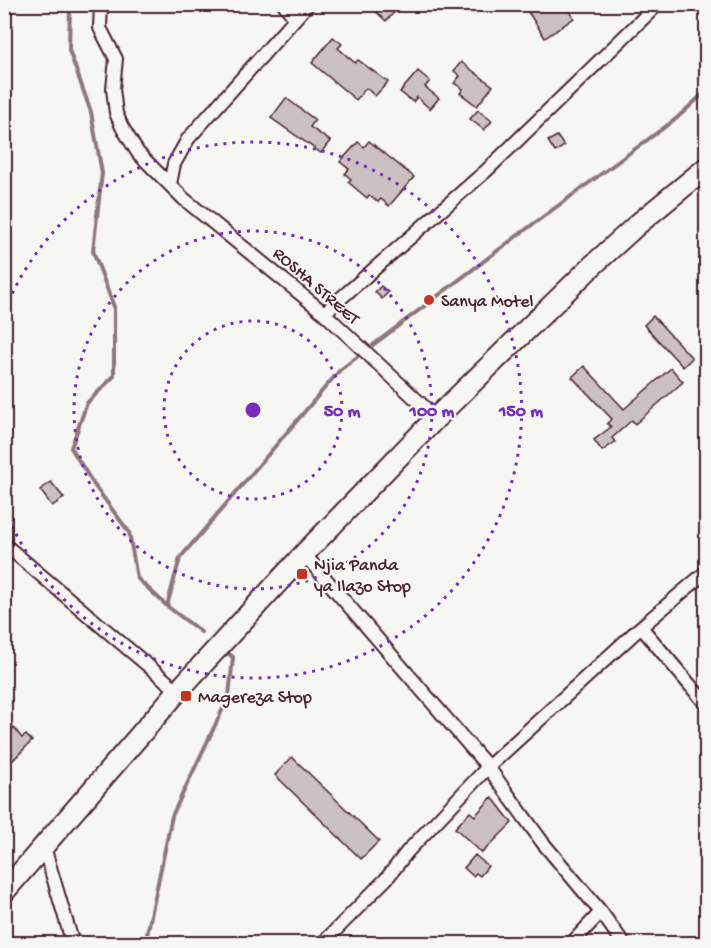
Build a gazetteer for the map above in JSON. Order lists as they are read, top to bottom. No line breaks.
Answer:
{"streets":{"street":["ROSHA STREET"]},"places":{"other":["Sanya Motel"],"transit":["Njia Panda ya Ilazo Stop","Magereza Stop"]},"rings":["50 m","100 m","150 m"]}
